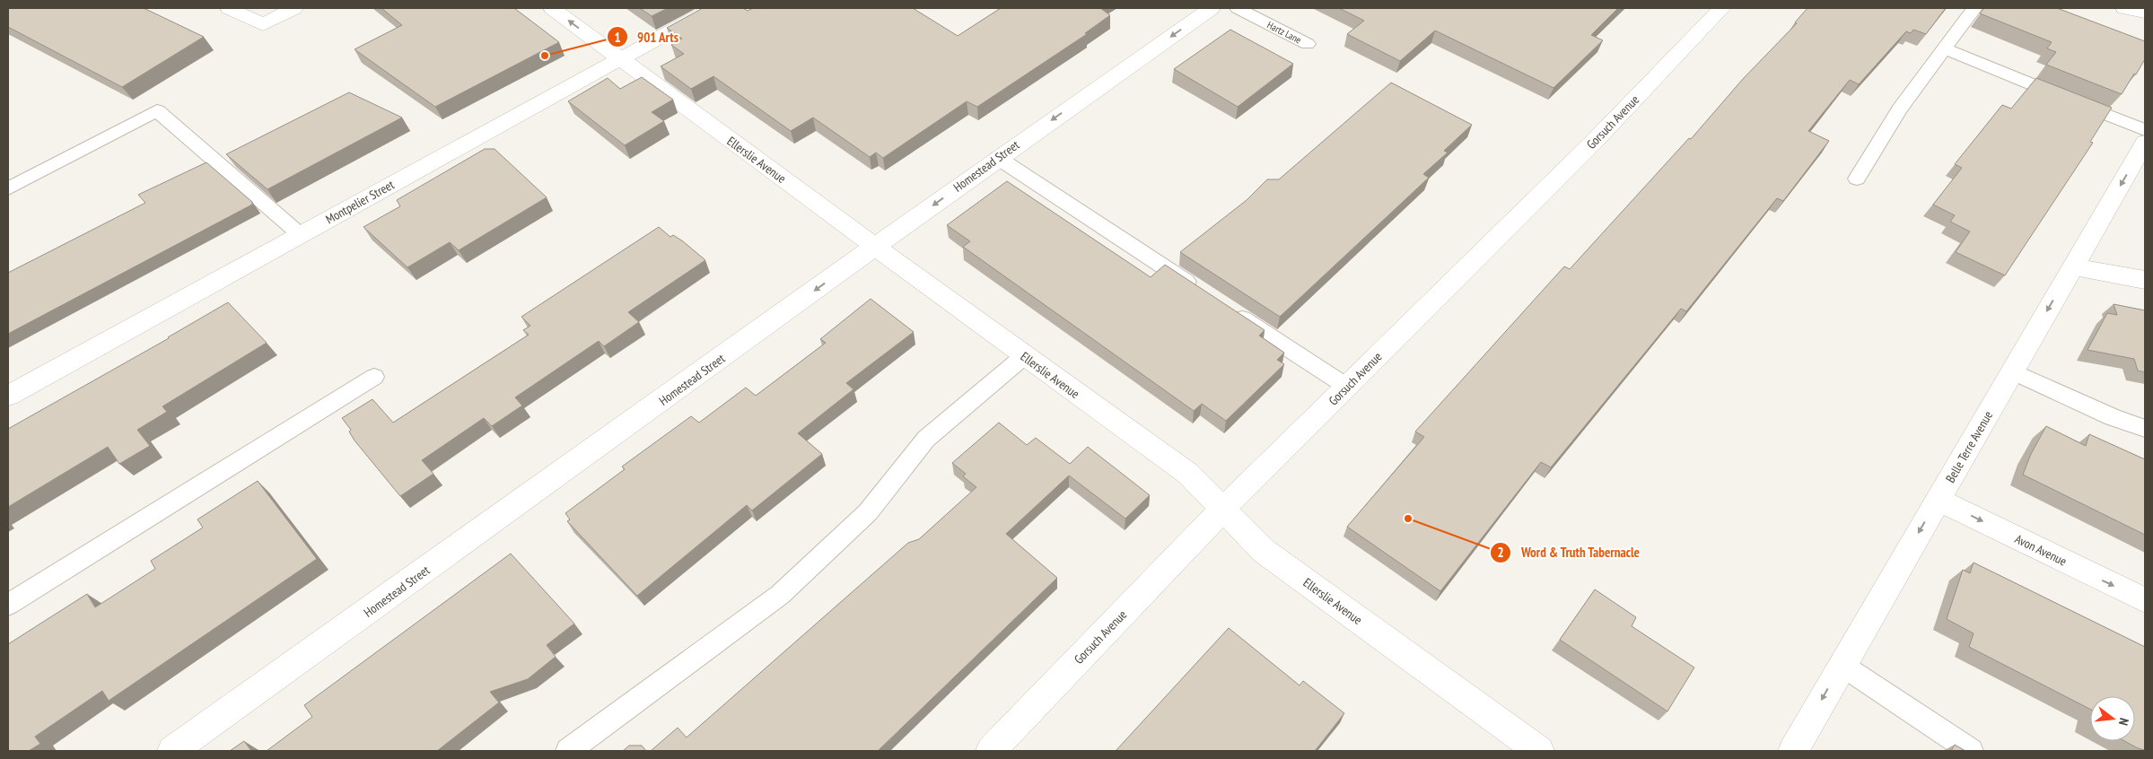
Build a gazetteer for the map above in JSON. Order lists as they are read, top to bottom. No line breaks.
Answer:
{"streets":{"street":["Gorsuch Avenue","Ellerslie Avenue","Homestead Street","Montpelier Street","Belle Terre Avenue","Avon Avenue"],"lane":["Hartz Lane"]},"crossings":[["Gorsuch Avenue","Ellerslie Avenue"],["Ellerslie Avenue","Homestead Street"],["Ellerslie Avenue","Montpelier Street"],["Belle Terre Avenue","Avon Avenue"]],"one_way":["Homestead Street","Belle Terre Avenue","Avon Avenue"],"places":["901 Arts","Word & Truth Tabernacle"],"north":"right"}
